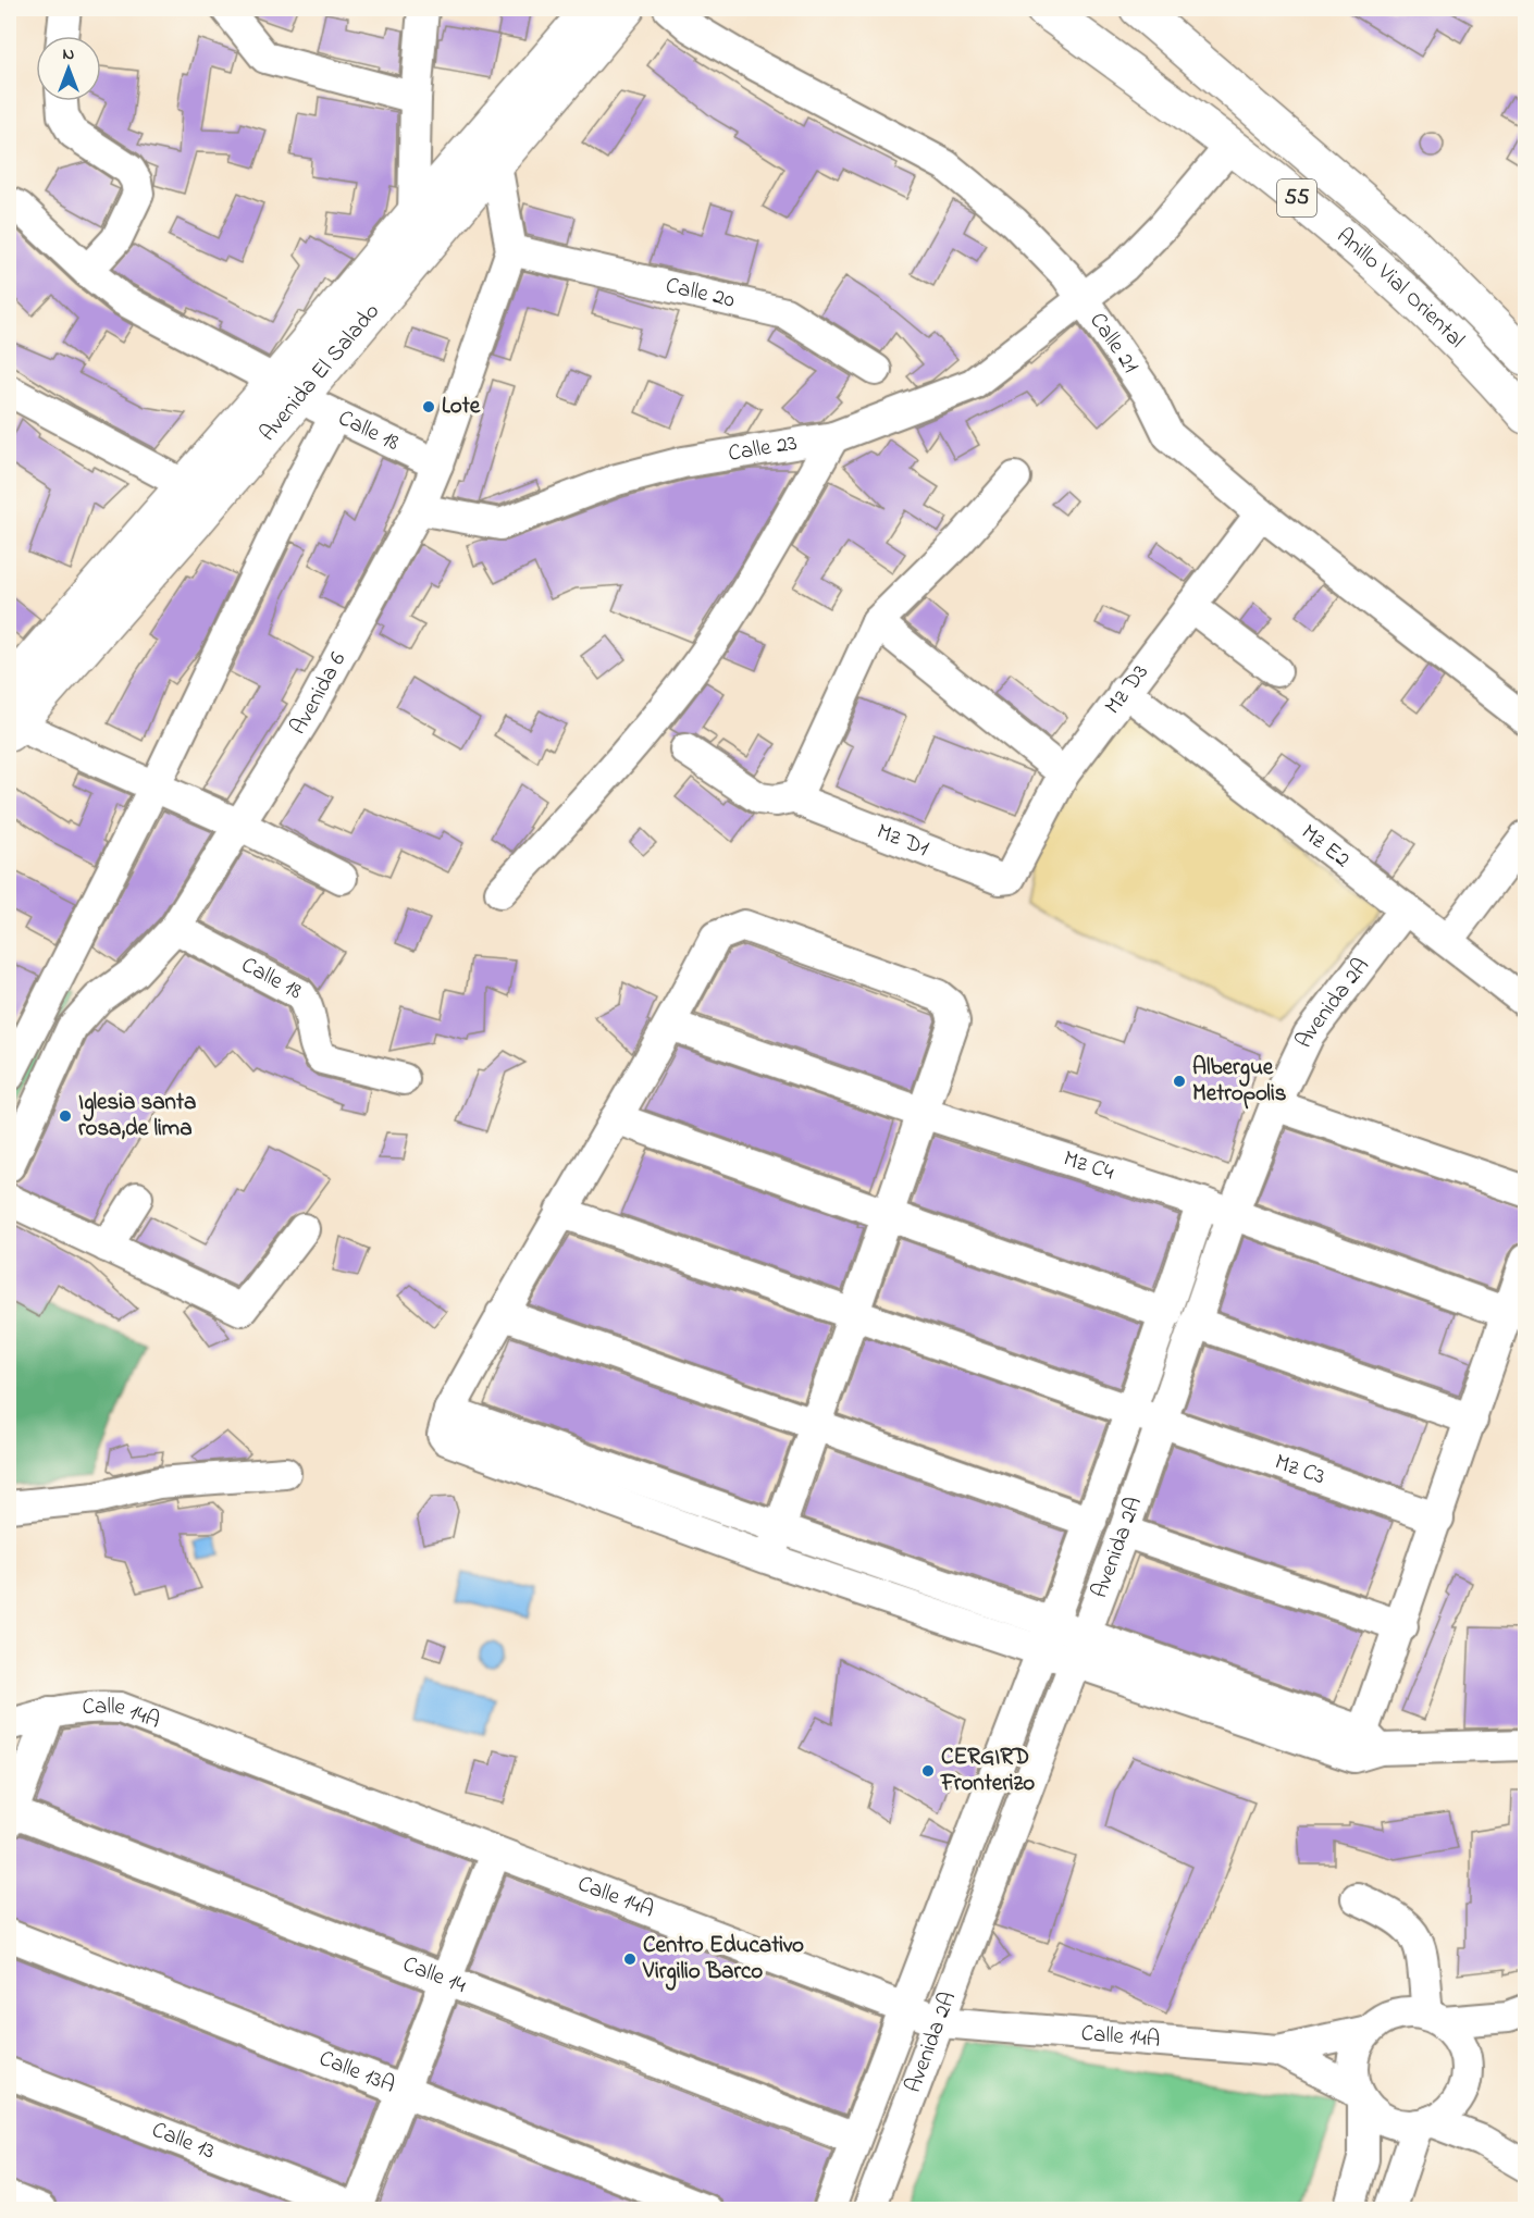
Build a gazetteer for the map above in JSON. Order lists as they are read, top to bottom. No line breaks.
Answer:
{"streets":{"main road":["55","Anillo Vial Oriental","Avenida El Salado"],"street":["Calle 20","Calle 21","Calle 18","Calle 23","Mz D3","Avenida 6","Mz D1","Mz E2","Avenida 2A","Mz C4","Mz C3","Calle 14A","Calle 14","Calle 13A","Calle 13"]},"crossings":[["Anillo Vial Oriental","Calle 23"],["Calle 20","Avenida 6"],["Calle 21","Calle 23"],["Calle 21","Mz D3"],["Avenida El Salado","Calle 18"],["Avenida El Salado","Avenida 6"],["Calle 18","Avenida 6"],["Calle 23","Avenida 6"],["Mz D3","Mz D1"],["Mz D3","Mz E2"],["Mz E2","Avenida 2A"],["Avenida 2A","Mz C4"],["Avenida 2A","Mz C3"],["Avenida 2A","Calle 14A"],["Avenida 2A","Calle 14"]],"places":["Lote","Albergue Metropolis","Iglesia santa rosa,de lima","CERGIRD Fronterizo","Centro Educativo Virgilio Barco"],"north":"top"}
